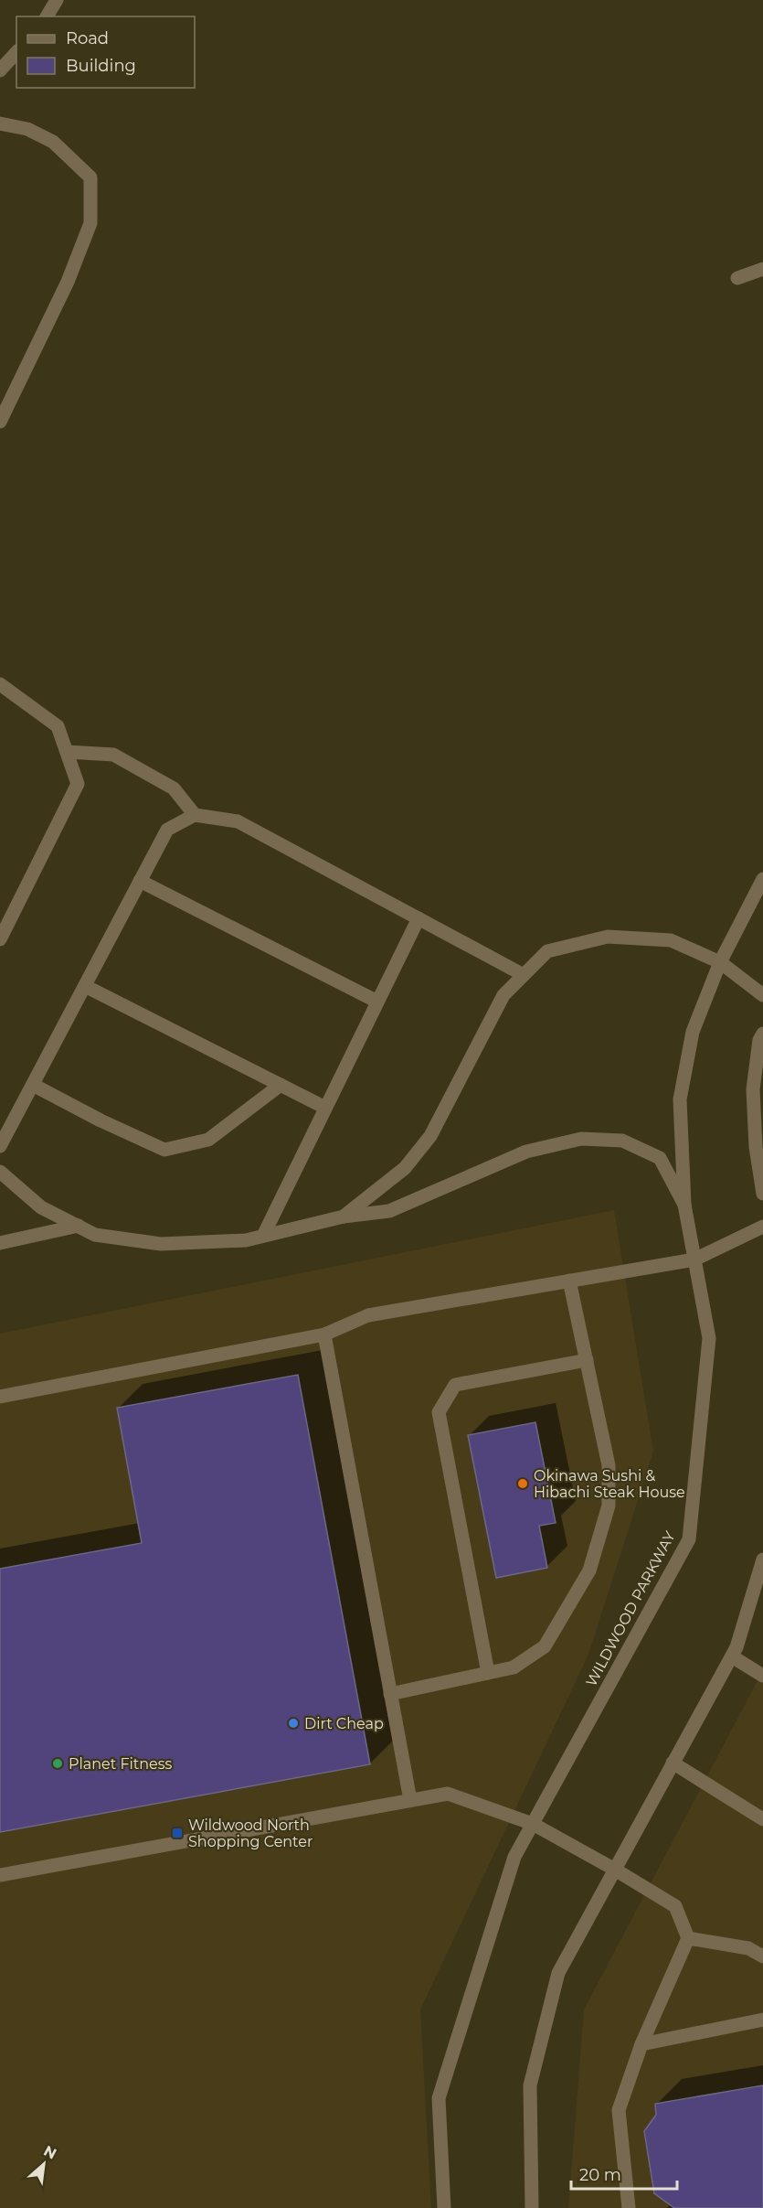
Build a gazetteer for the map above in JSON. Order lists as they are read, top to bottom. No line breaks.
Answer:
{"streets":{"street":["WILDWOOD PARKWAY"]},"places":{"other":["Okinawa Sushi & Hibachi Steak House","Dirt Cheap","Planet Fitness"],"transit":["Wildwood North Shopping Center"]},"legend":["Road","Building"],"scale_bar":"20 m","north":"top right"}
